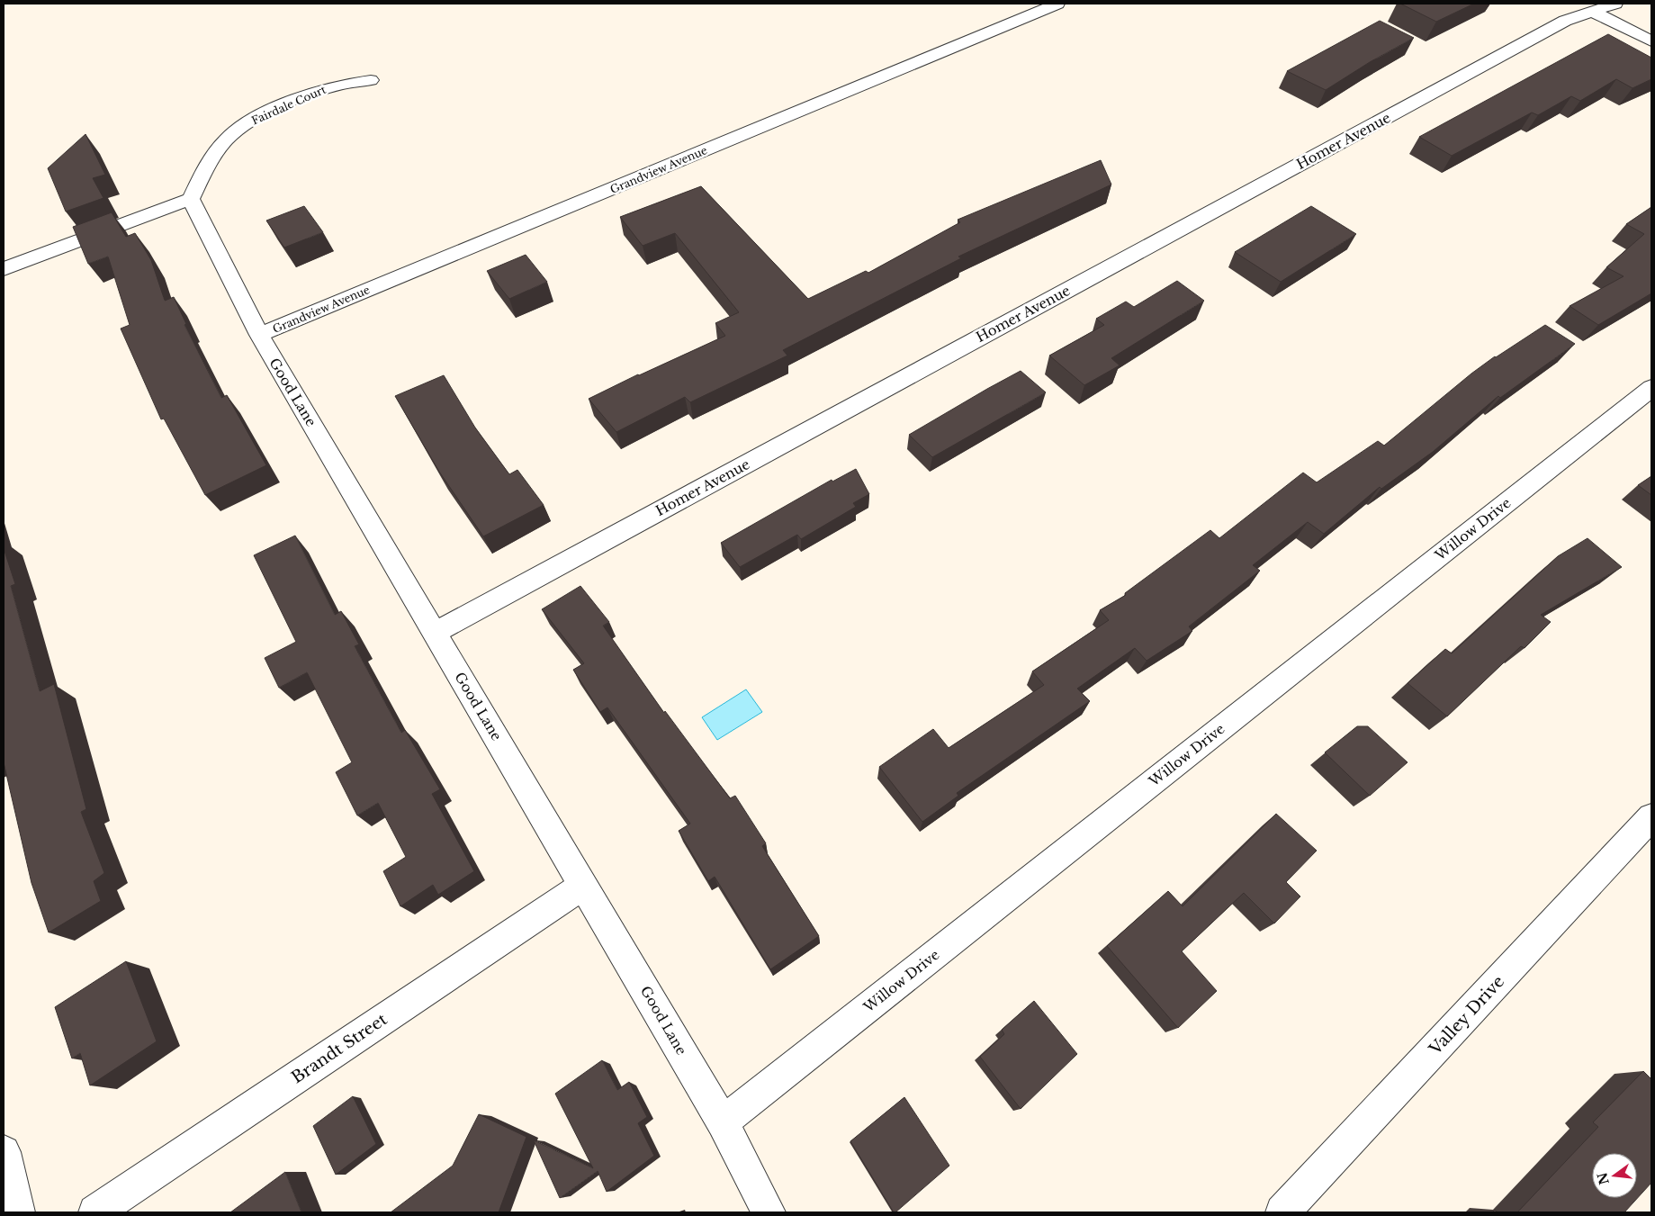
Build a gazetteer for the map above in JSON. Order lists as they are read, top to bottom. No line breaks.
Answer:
{"streets":{"street":["Fairdale Court","Homer Avenue","Grandview Avenue","Good Lane","Willow Drive","Valley Drive","Brandt Street"]},"crossings":[["Fairdale Court","Good Lane"],["Homer Avenue","Good Lane"],["Grandview Avenue","Good Lane"],["Good Lane","Willow Drive"],["Good Lane","Brandt Street"]],"north":"left"}
